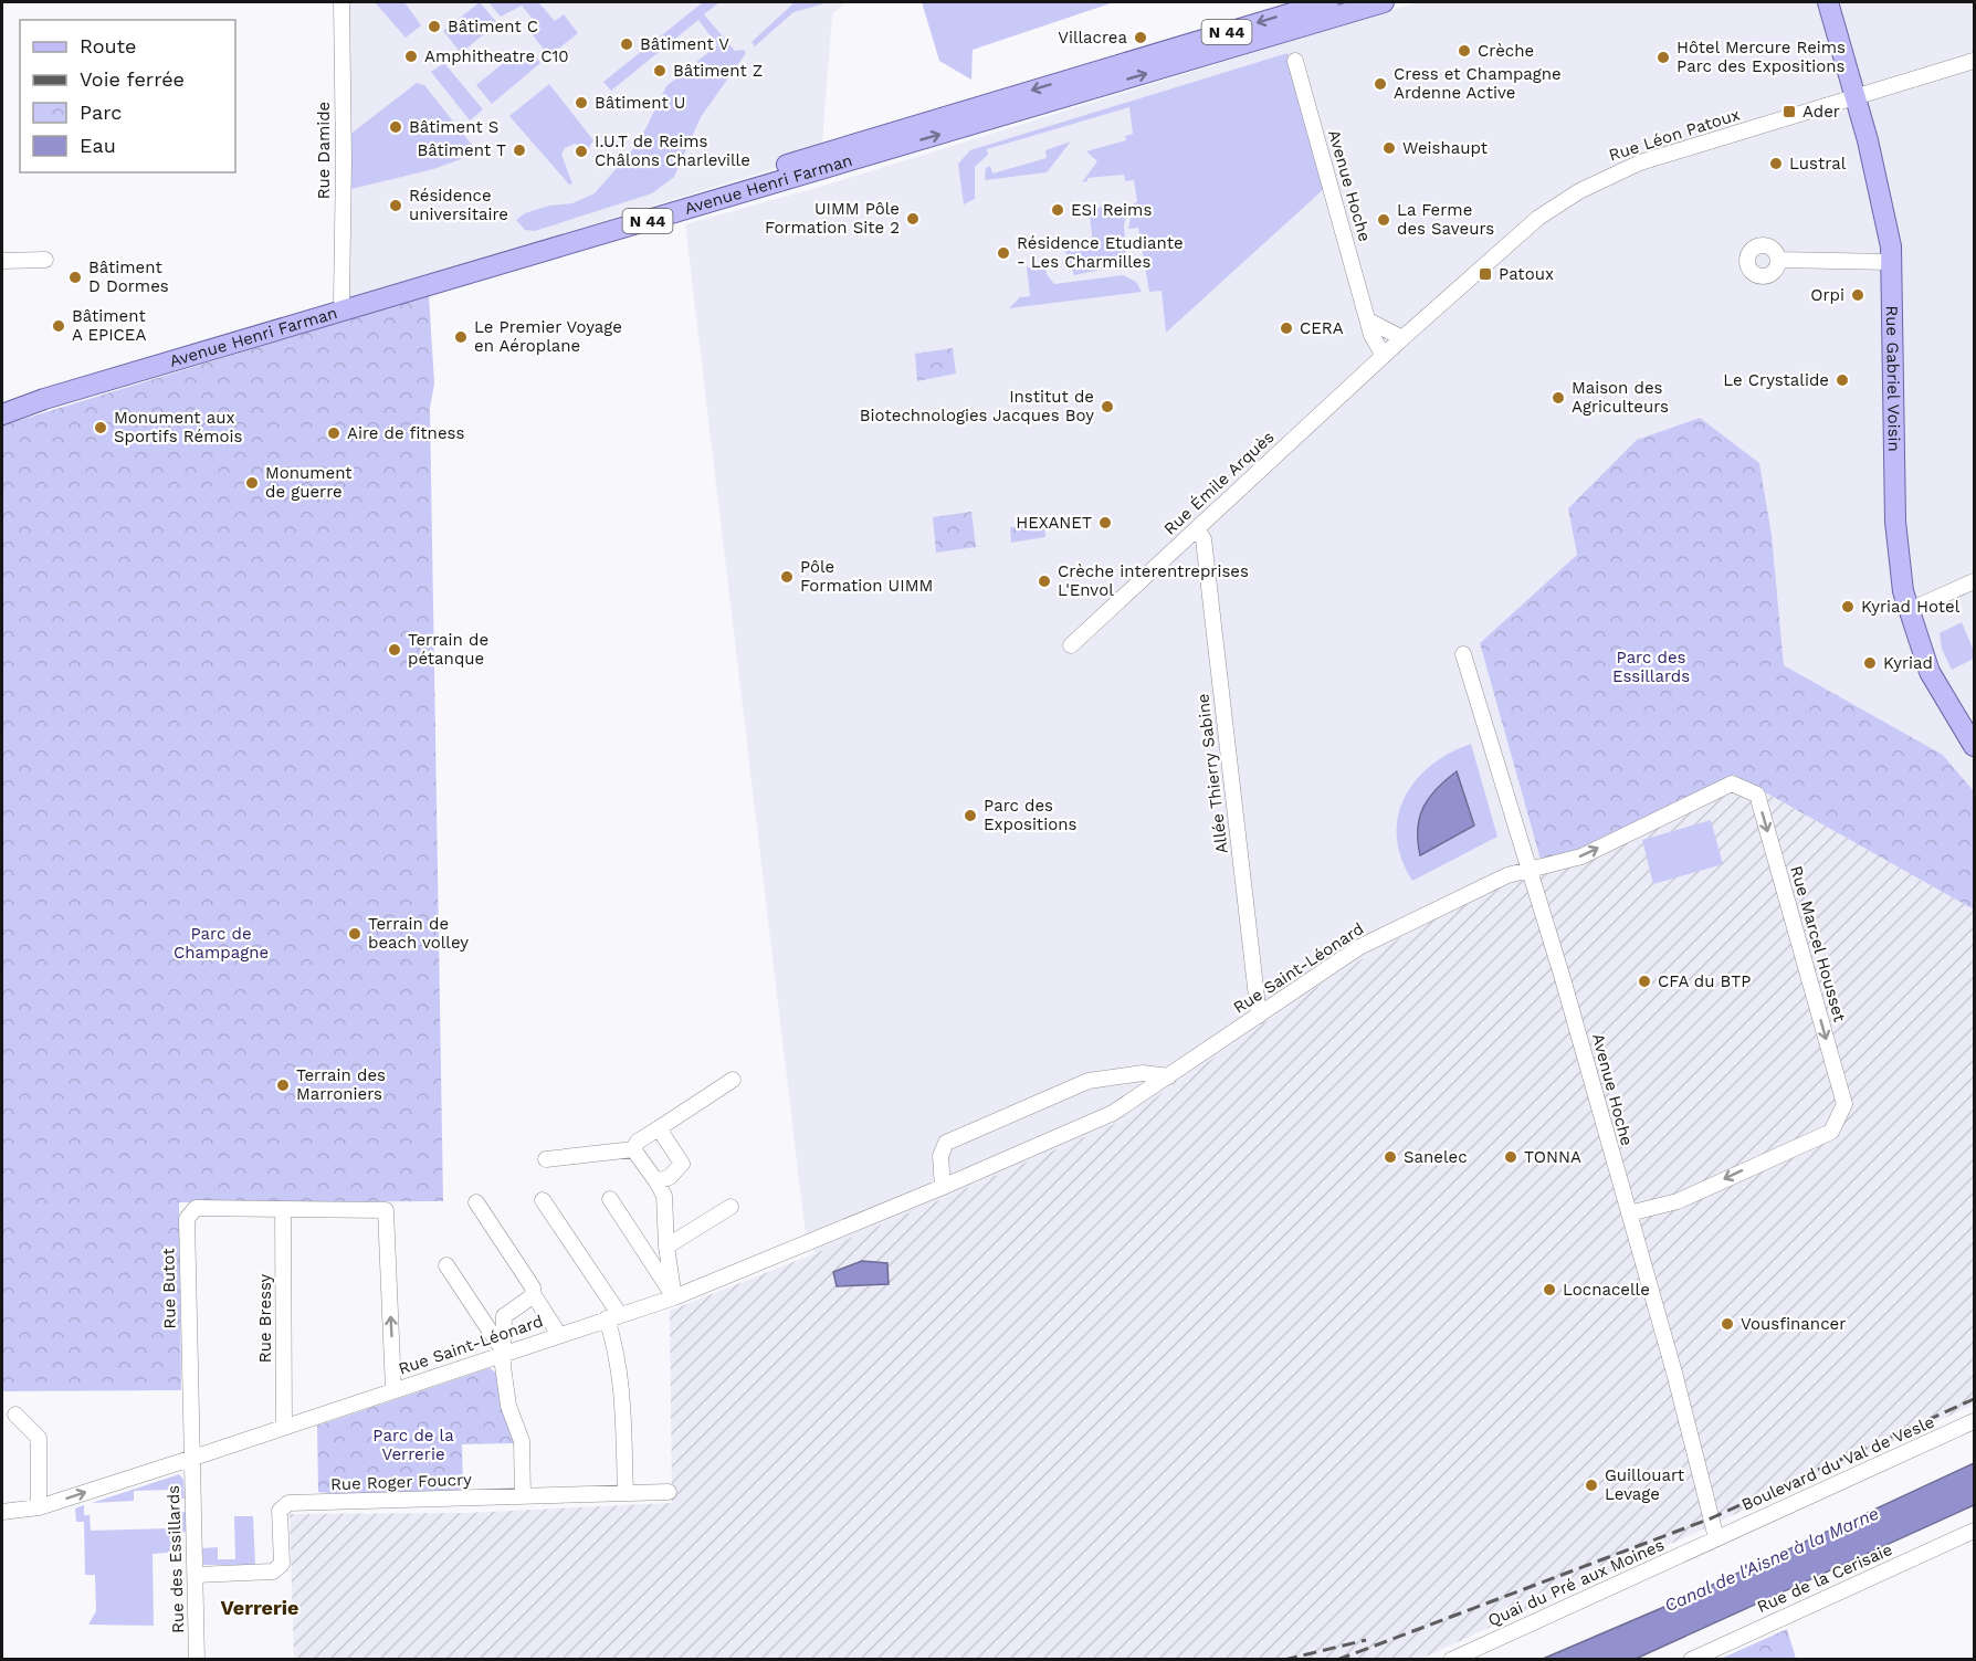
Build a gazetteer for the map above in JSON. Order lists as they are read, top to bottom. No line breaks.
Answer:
{"streets":{"main road":["N 44","Avenue Henri Farman","Rue Gabriel Voisin"],"street":["Rue Léon Patoux","Rue Damide","Avenue Hoche","Rue Émile Arquès","Allée Thierry Sabine","Rue Marcel Housset","Rue Saint-Léonard","Rue Butot","Rue Bressy","Boulevard du Val de Vesle","Rue Roger Foucry","Rue des Essillards","Rue de la Cerisaie","Quai du Pré aux Moines"]},"crossings":[["Rue Léon Patoux","Avenue Hoche"],["Rue Léon Patoux","Rue Gabriel Voisin"],["Rue Léon Patoux","Rue Émile Arquès"],["Rue Damide","Avenue Henri Farman"],["Avenue Hoche","Rue Émile Arquès"],["Avenue Hoche","Rue Marcel Housset"],["Avenue Hoche","Rue Saint-Léonard"],["Avenue Hoche","Boulevard du Val de Vesle"],["Avenue Hoche","Quai du Pré aux Moines"],["Rue Émile Arquès","Allée Thierry Sabine"],["Allée Thierry Sabine","Rue Saint-Léonard"],["Rue Marcel Housset","Rue Saint-Léonard"],["Rue Saint-Léonard","Rue Butot"],["Rue Saint-Léonard","Rue Bressy"],["Rue Saint-Léonard","Rue des Essillards"],["Rue Butot","Rue Bressy"],["Rue Butot","Rue des Essillards"],["Boulevard du Val de Vesle","Quai du Pré aux Moines"],["Rue Roger Foucry","Rue des Essillards"]],"districts":["Verrerie"],"water":["Canal de l'Aisne à la Marne"],"parks":["Parc des Essillards","Parc de Champagne","Parc de la Verrerie"],"places":{"other":["Bâtiment C","Villacrea","Bâtiment V","Crèche","Amphitheatre C10","Hôtel Mercure Reims Parc des Expositions","Bâtiment Z","Cress et Champagne Ardenne Active","Bâtiment U","Bâtiment S","Weishaupt","Bâtiment T","I.U.T de Reims Châlons Charleville","Lustral","Résidence universitaire","ESI Reims","UIMM Pôle Formation Site 2","La Ferme des Saveurs","Résidence Etudiante - Les Charmilles","Bâtiment D Dormes","Orpi","Bâtiment A EPICEA","CERA","Le Premier Voyage en Aéroplane","Le Crystalide","Maison des Agriculteurs","Institut de Biotechnologies Jacques Boy","Monument aux Sportifs Rémois","Aire de fitness","Monument de guerre","HEXANET","Pôle Formation UIMM","Crèche interentreprises L'Envol","Kyriad Hotel","Terrain de pétanque","Kyriad","Parc des Expositions","Terrain de beach volley","CFA du BTP","Terrain des Marroniers","Sanelec","TONNA","Locnacelle","Vousfinancer","Guillouart Levage"],"transit":["Ader","Patoux"]},"legend":["Route","Voie ferrée","Parc","Eau"]}
